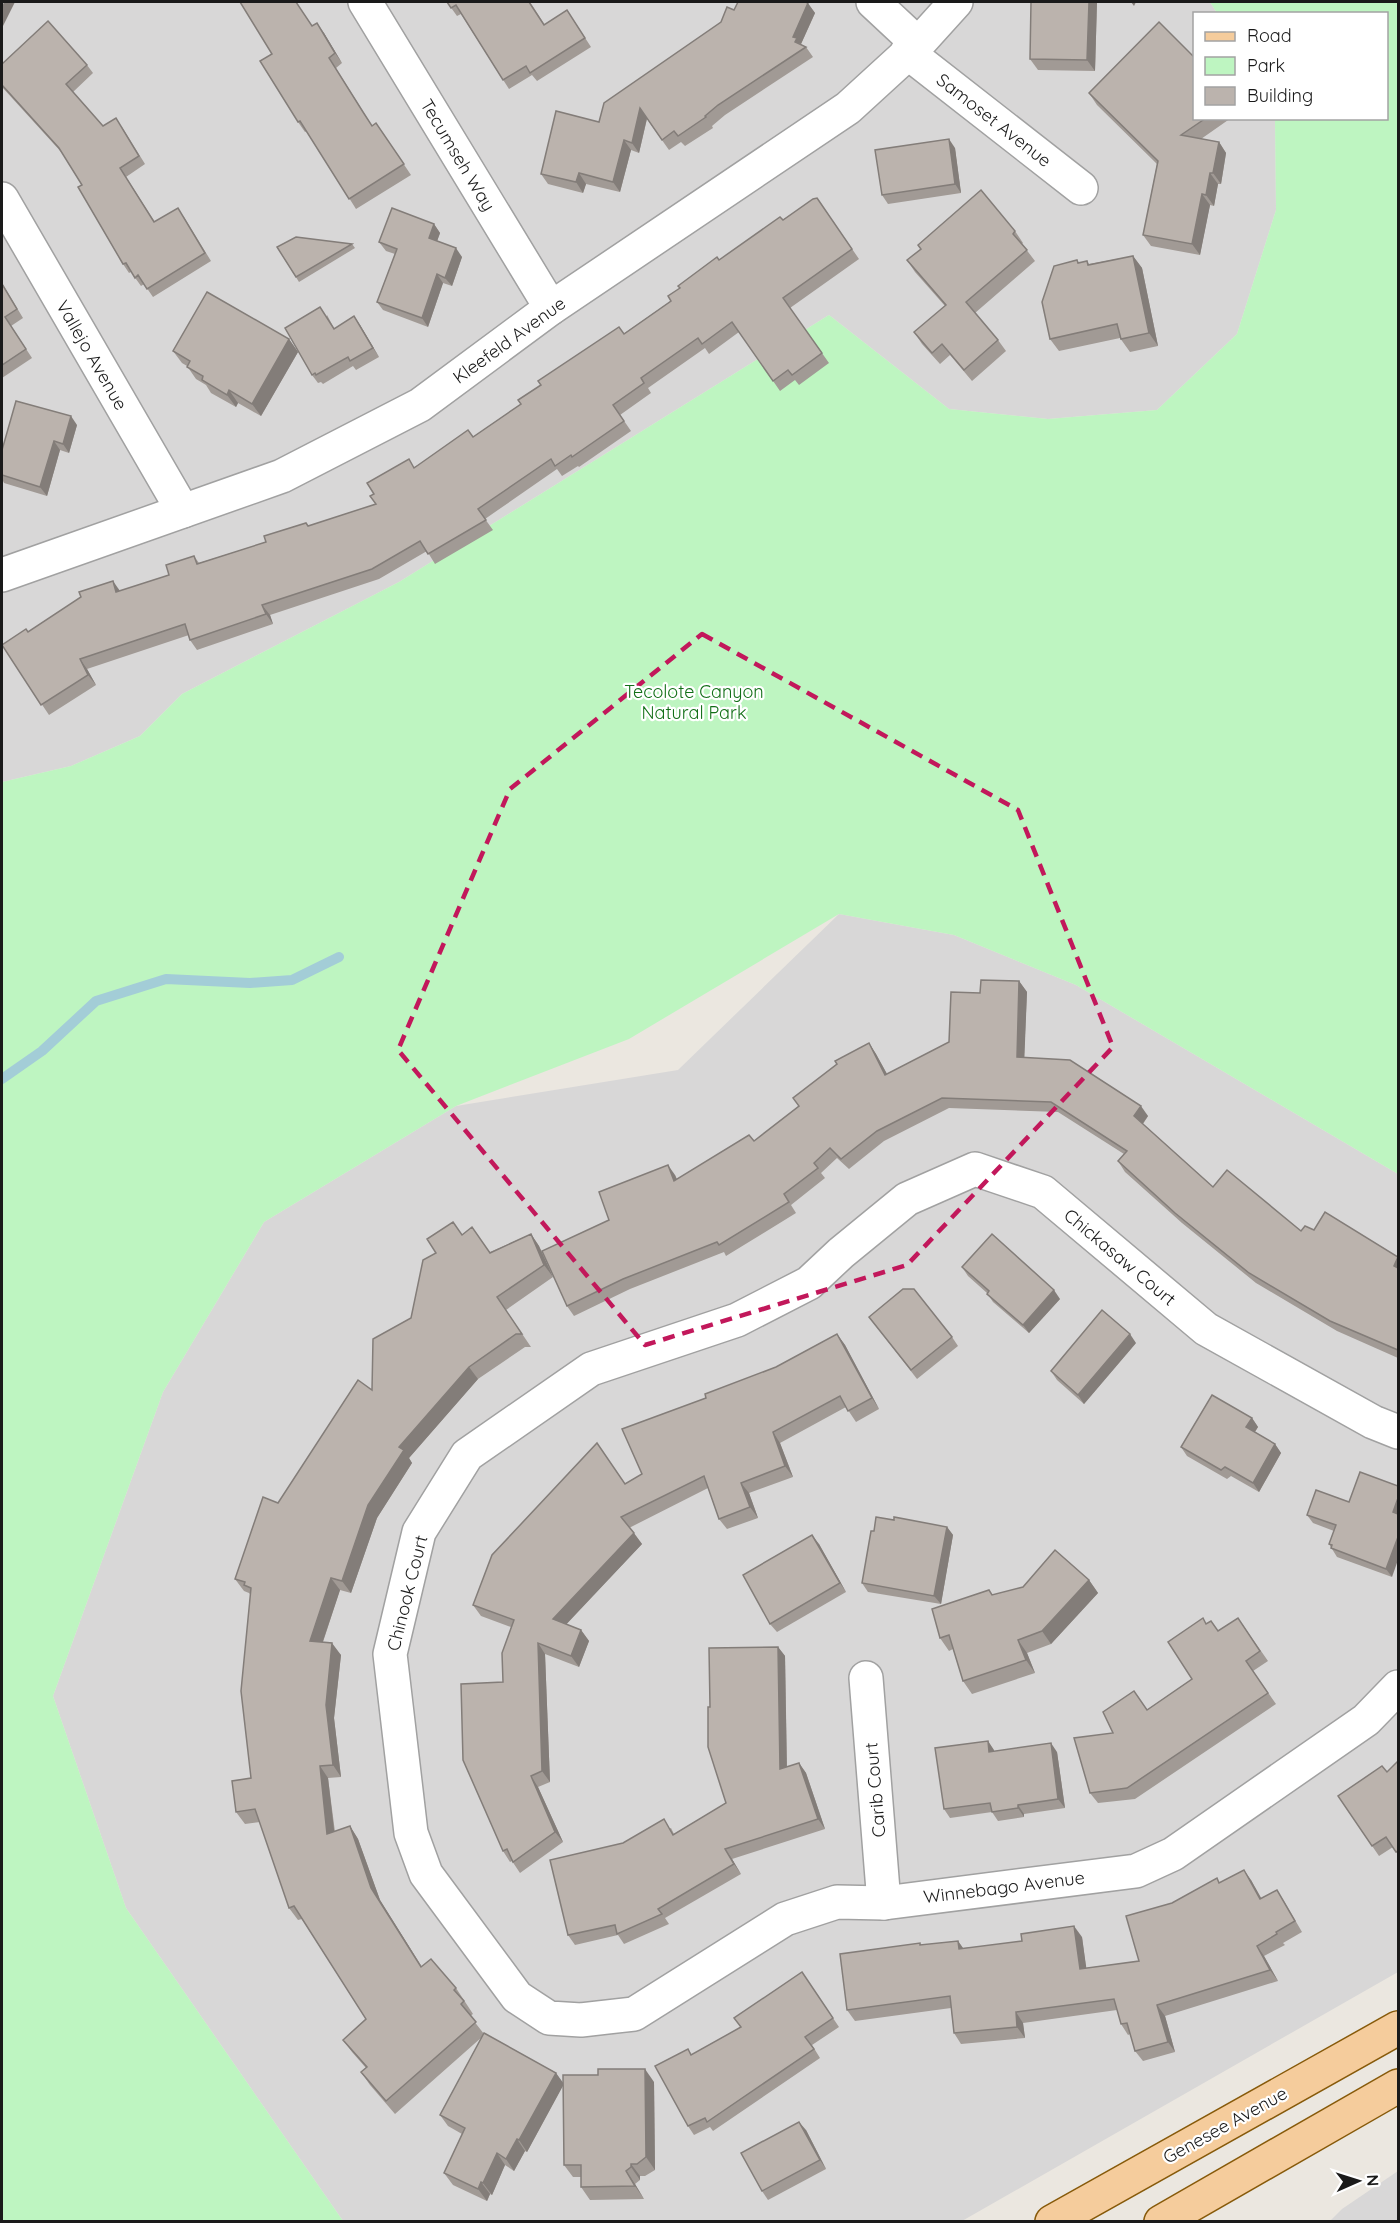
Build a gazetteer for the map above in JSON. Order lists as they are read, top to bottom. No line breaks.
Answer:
{"streets":{"main road":["Genesee Avenue"],"street":["Samoset Avenue","Tecumseh Way","Kleefeld Avenue","Vallejo Avenue","Chickasaw Court","Chinook Court","Carib Court","Winnebago Avenue"]},"crossings":[["Samoset Avenue","Kleefeld Avenue"],["Tecumseh Way","Kleefeld Avenue"],["Kleefeld Avenue","Vallejo Avenue"],["Chickasaw Court","Chinook Court"],["Chinook Court","Winnebago Avenue"],["Carib Court","Winnebago Avenue"]],"parks":["Tecolote Canyon Natural Park"],"legend":["Road","Park","Building"],"north":"right"}
